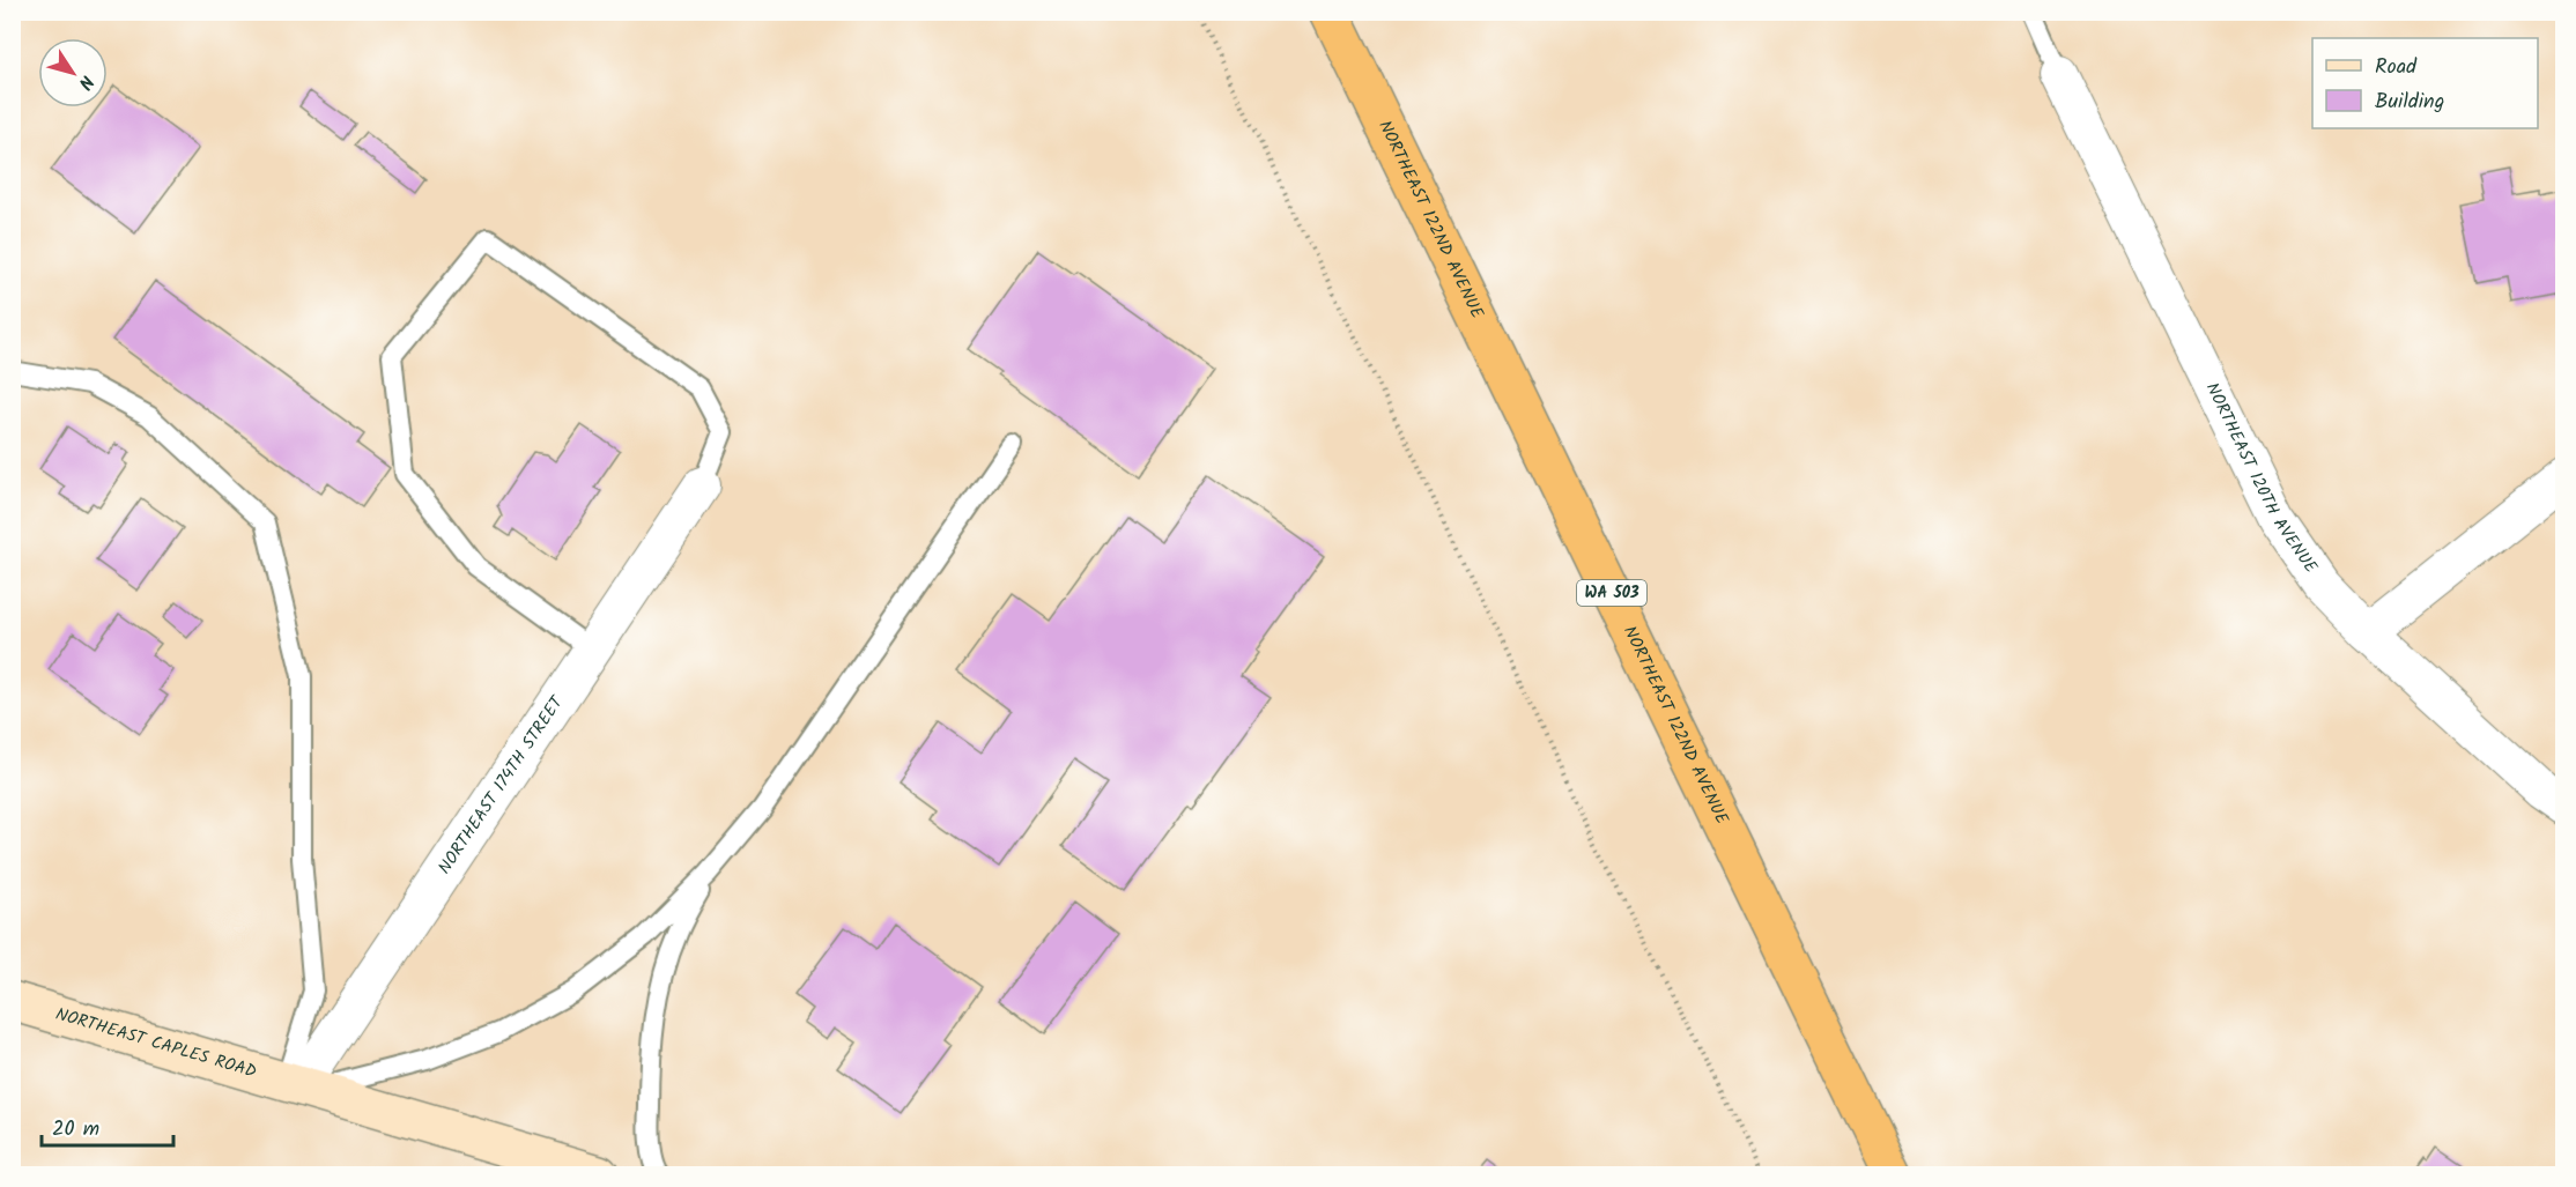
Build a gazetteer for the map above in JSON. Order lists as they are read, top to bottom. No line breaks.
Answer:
{"streets":{"highway":["NORTHEAST 122ND AVENUE","WA 503"],"main road":["NORTHEAST CAPLES ROAD"],"street":["NORTHEAST 120TH AVENUE","NORTHEAST 174TH STREET"]},"crossings":[["NORTHEAST 174TH STREET","NORTHEAST CAPLES ROAD"]],"legend":["Road","Building"],"scale_bar":"20 m","north":"bottom right"}
